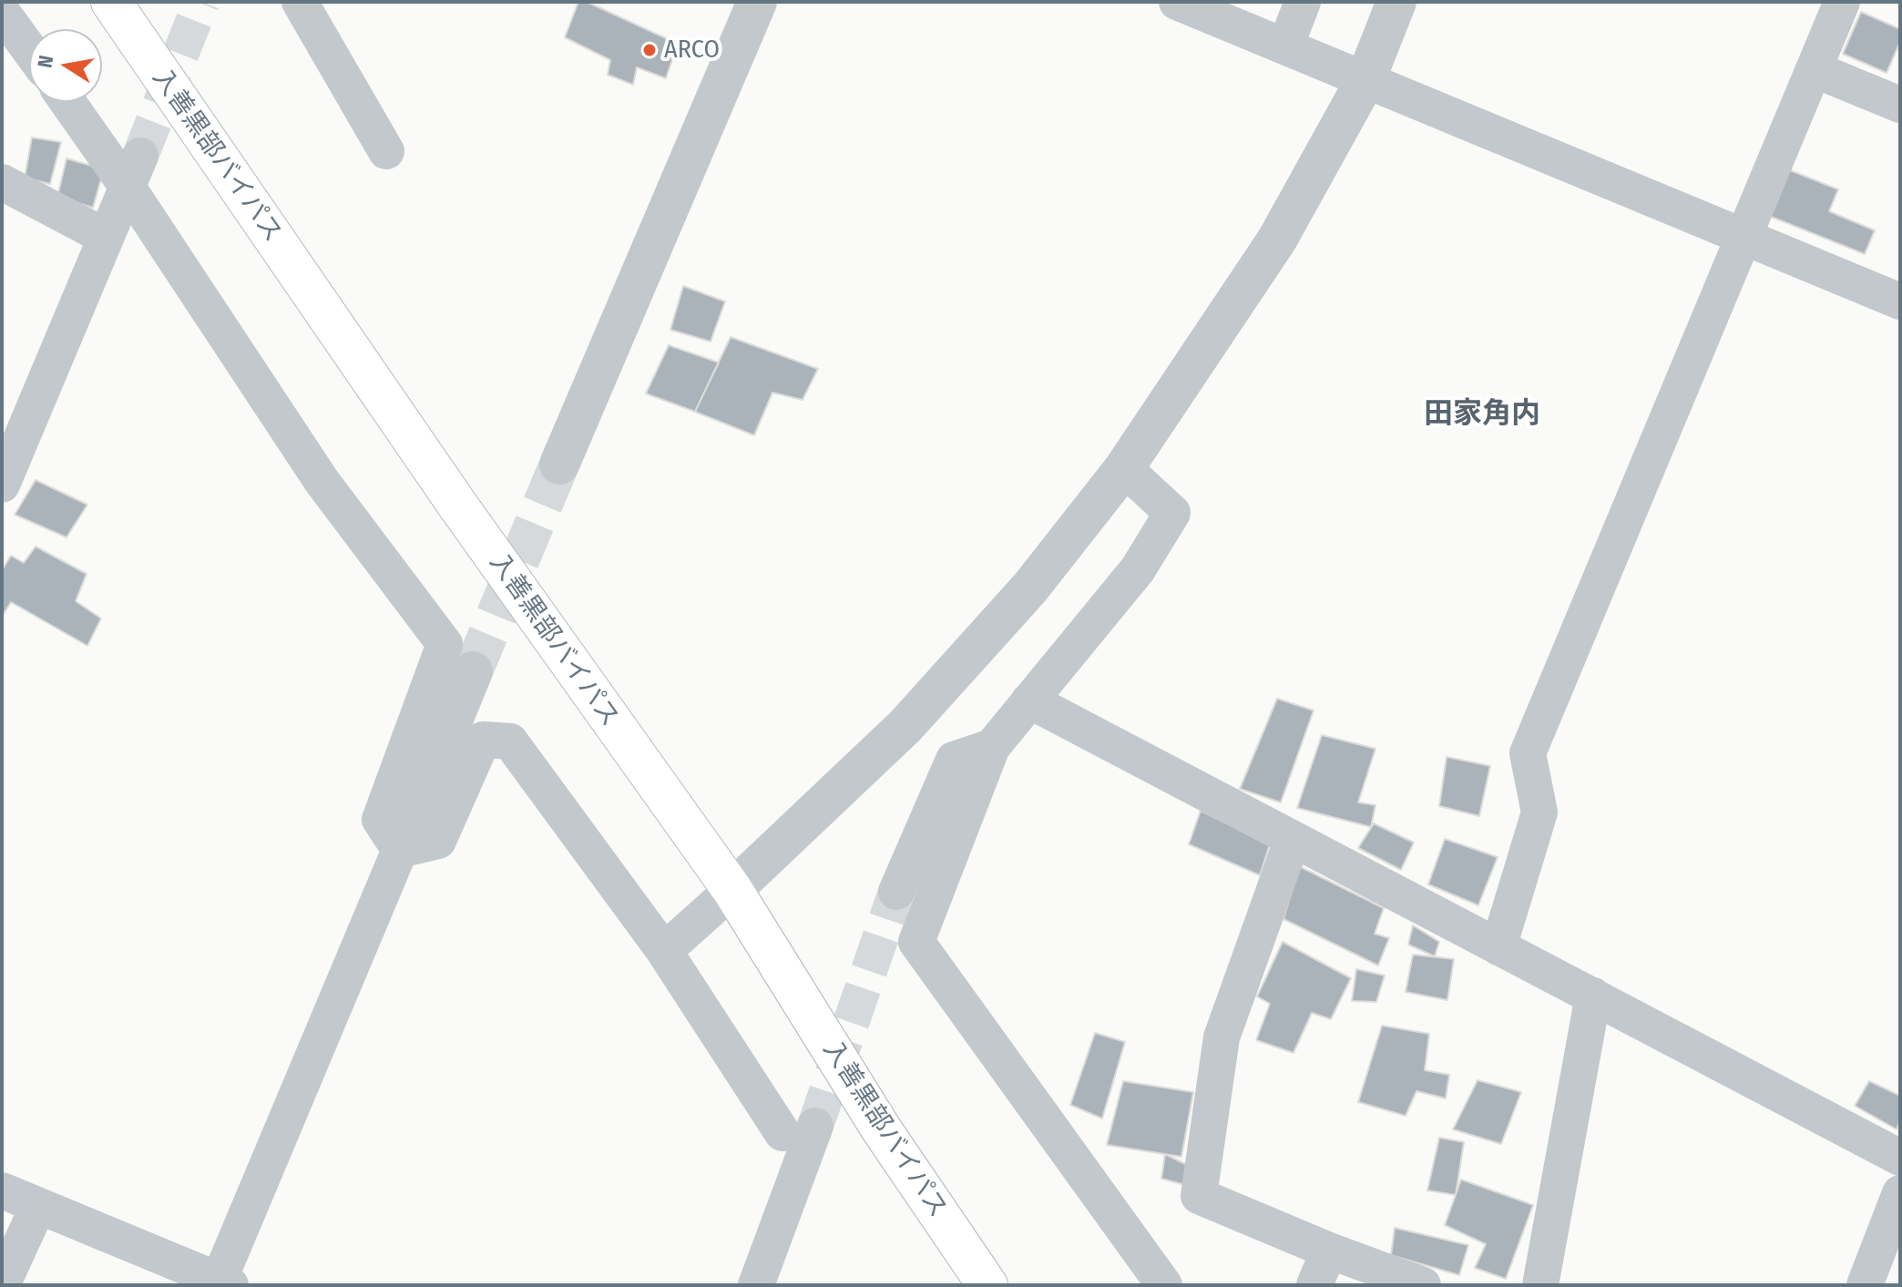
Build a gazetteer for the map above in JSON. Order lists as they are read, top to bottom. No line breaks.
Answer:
{"streets":{"highway":["入善黒部バイパス"]},"districts":["田家角内"],"places":["ARCO"],"north":"left"}
